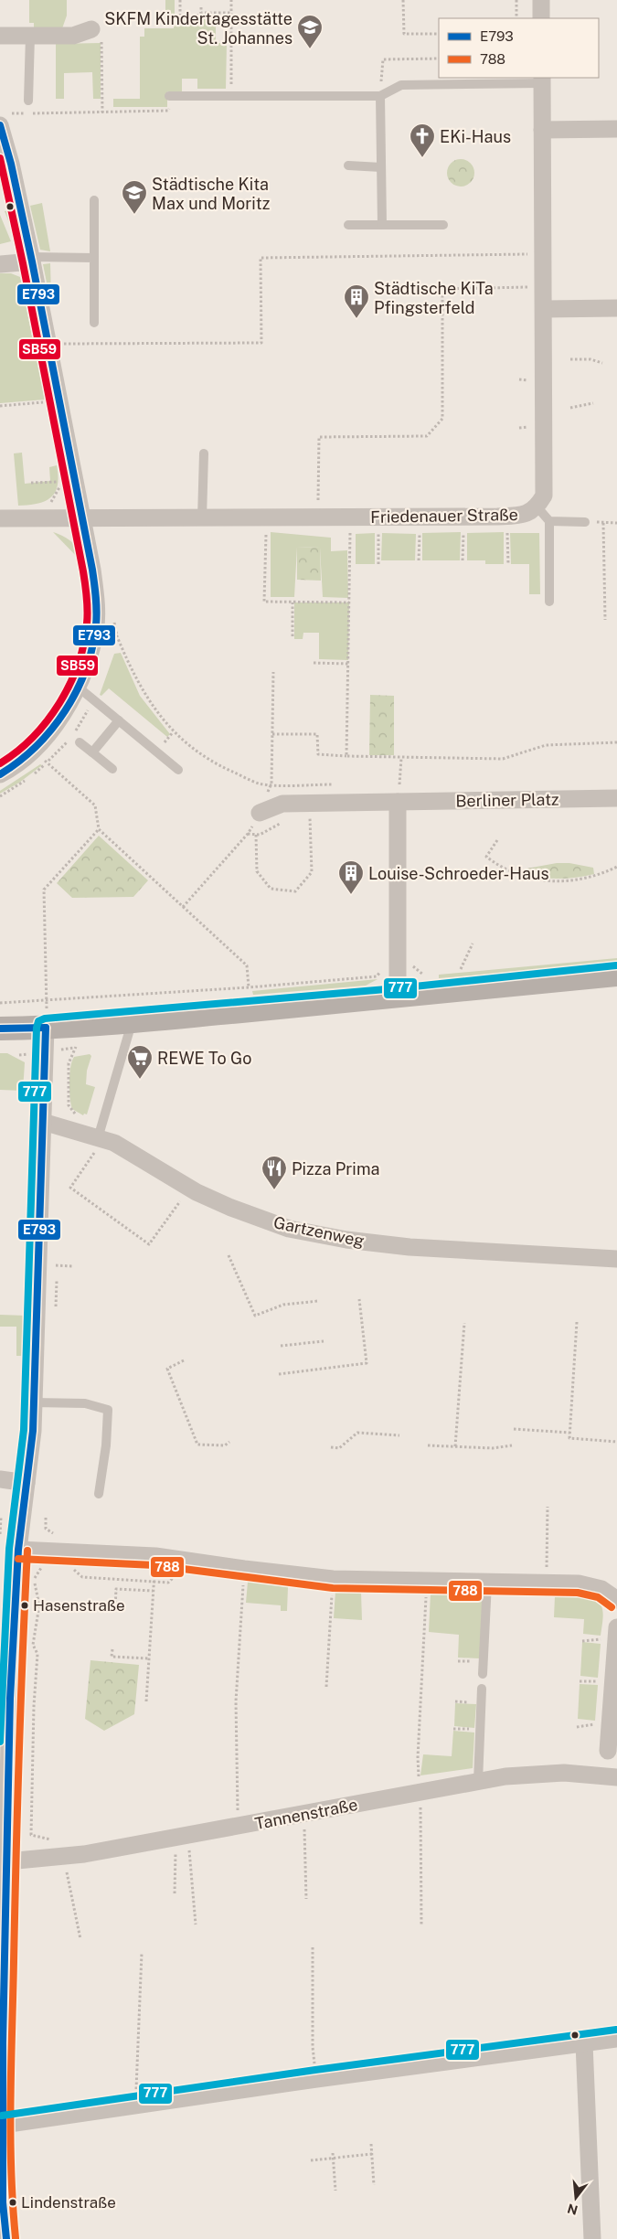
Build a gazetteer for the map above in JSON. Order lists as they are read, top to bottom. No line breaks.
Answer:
{"streets":{"street":["Friedenauer Straße","Berliner Platz","Gartzenweg","Tannenstraße"]},"places":{"school or university":["SKFM Kindertagesstätte St. Johannes","Städtische Kita Max und Moritz"],"church":["EKi-Haus"],"building":["Städtische KiTa Pfingsterfeld","Louise-Schroeder-Haus"],"supermarket":["REWE To Go"],"restaurant":["Pizza Prima"],"other":["Hasenstraße","Lindenstraße"]},"lines":["transit line E793","transit line SB59","transit line 777","transit line 788"],"legend":["E793","788"],"north":"bottom"}
